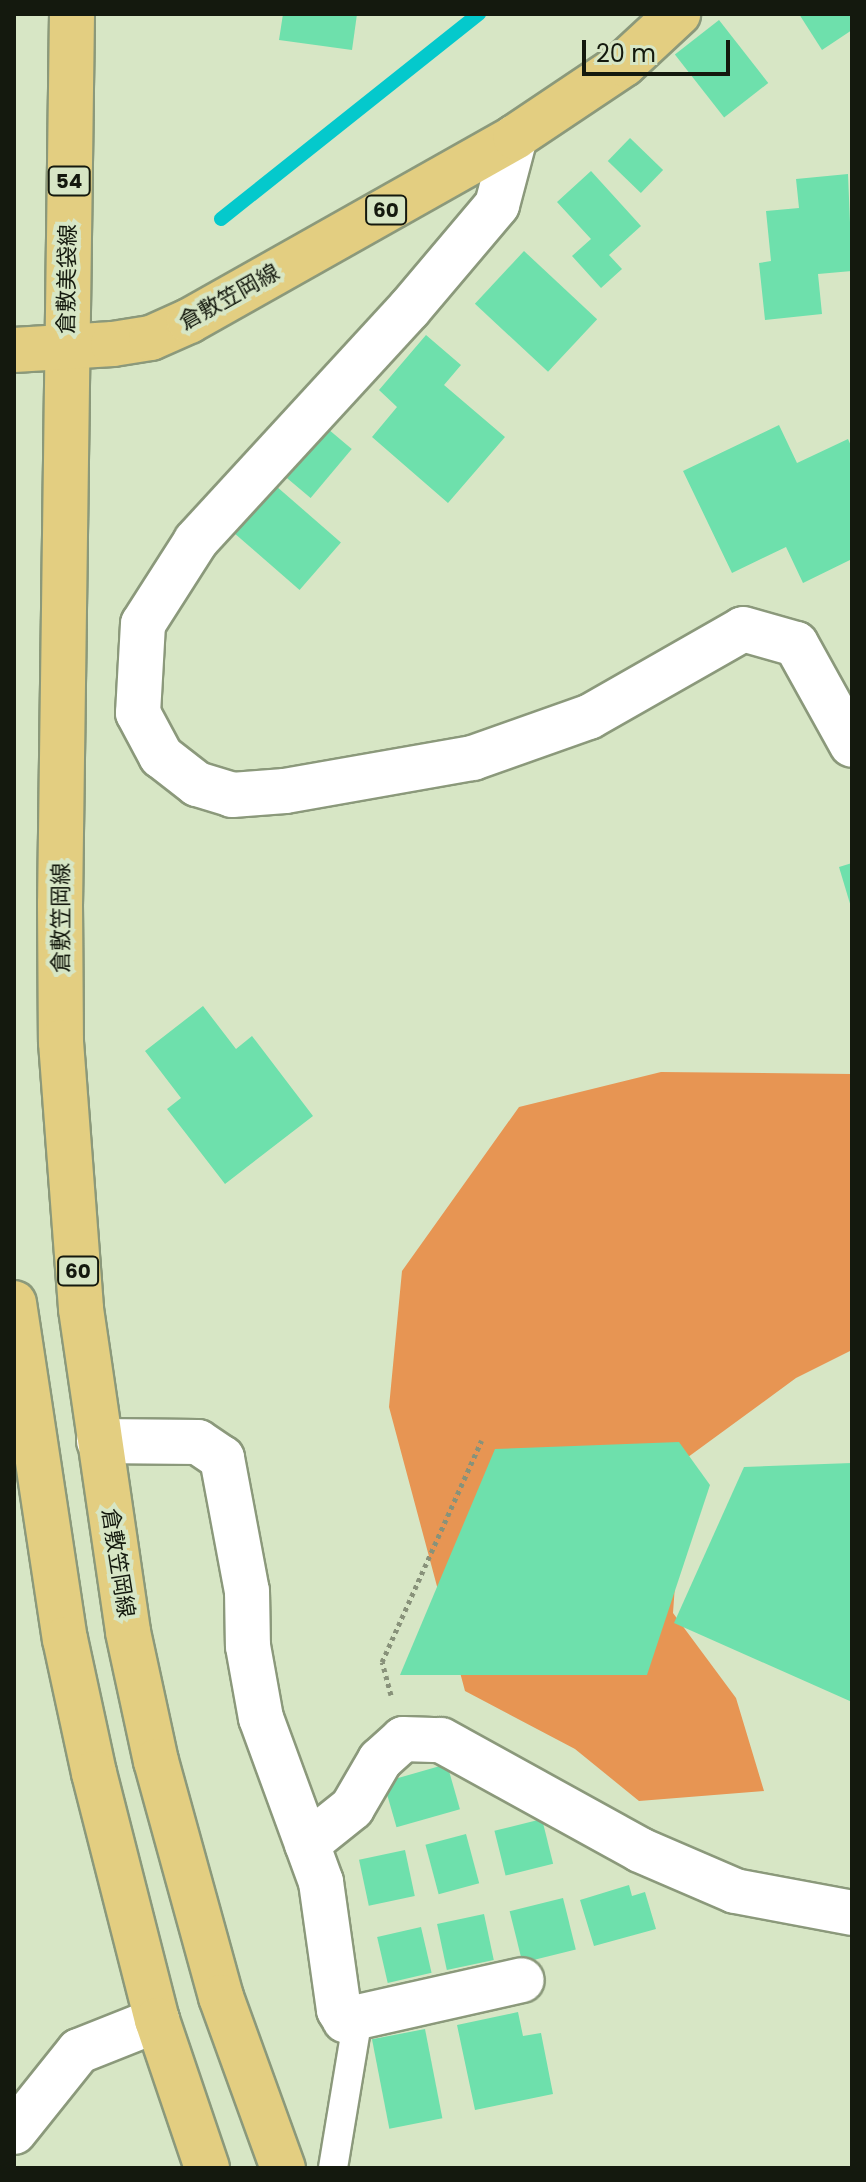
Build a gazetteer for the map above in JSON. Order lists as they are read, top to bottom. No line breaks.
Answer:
{"streets":{"main road":["54","60","倉敷美袋線","倉敷笠岡線"]},"crossings":[["倉敷美袋線","倉敷笠岡線"]],"scale_bar":"20 m"}
